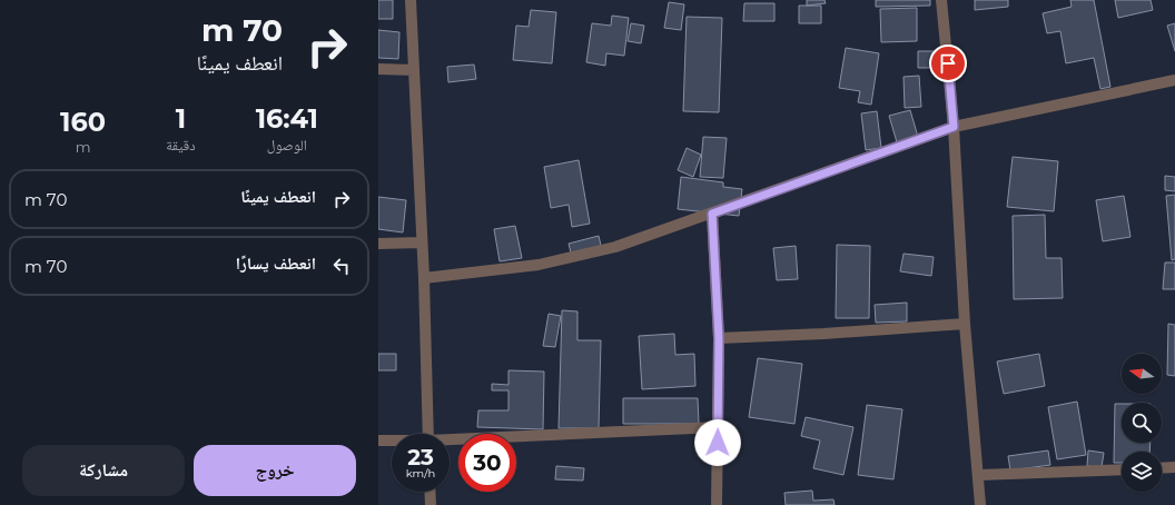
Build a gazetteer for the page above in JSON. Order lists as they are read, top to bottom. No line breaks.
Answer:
{"north":"left","page":{"turn":["70 m","انعطف يمينًا"],"eta":["16:41","الوصول","1","دقيقة","160","m"],"list":[{"name":"انعطف يمينًا","value":"70 m"},{"name":"انعطف يسارًا","value":"70 m"}],"speed":"23 km/h","limit":"30","buttons":["خروج","مشاركة"]}}
